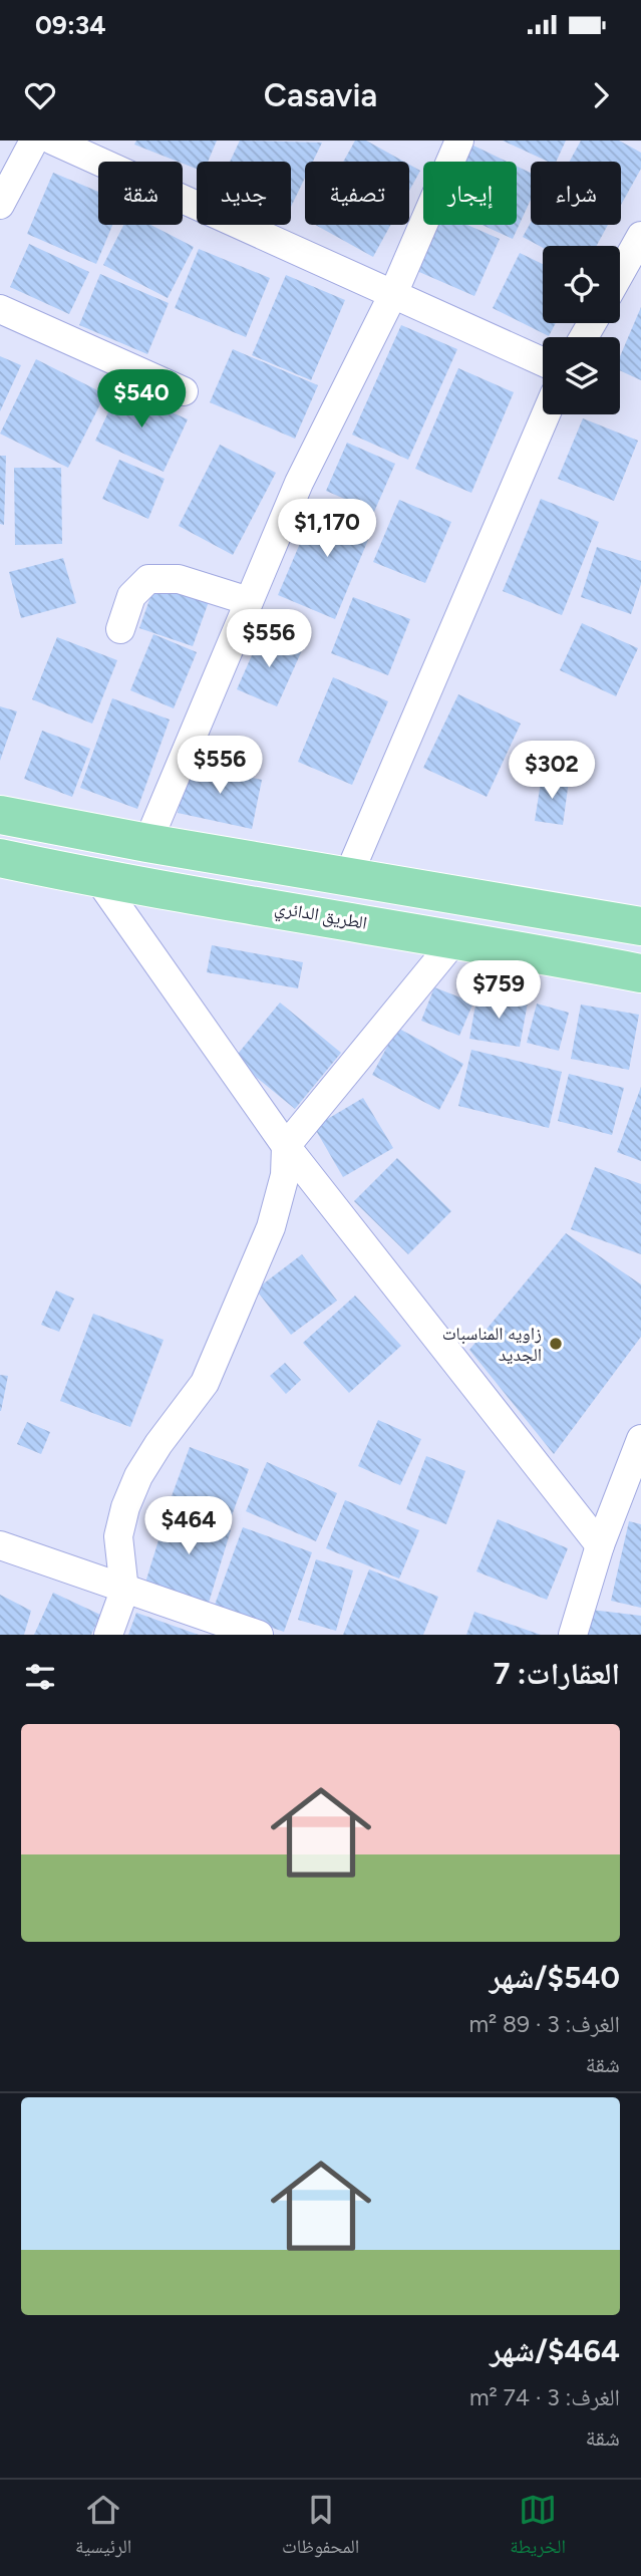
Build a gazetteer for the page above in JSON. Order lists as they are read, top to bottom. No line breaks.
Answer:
{"streets":{"main road":["الطريق الدائري"]},"places":["زاويه المناسبات الجديد"],"page":{"status":"09:34","header":"Casavia","chip":["شراء","إيجار","تصفية","جديد","شقة"],"price":["$540","$1,170","$556","$556","$302","$759","$464"],"heading":"العقارات: 7","list":[{"name":"$540/شهر","note":"الغرف: 3 · 89 m² · شقة"},{"name":"$464/شهر","note":"الغرف: 3 · 74 m² · شقة"}],"tabs":["الخريطة","المحفوظات","الرئيسية"]}}
